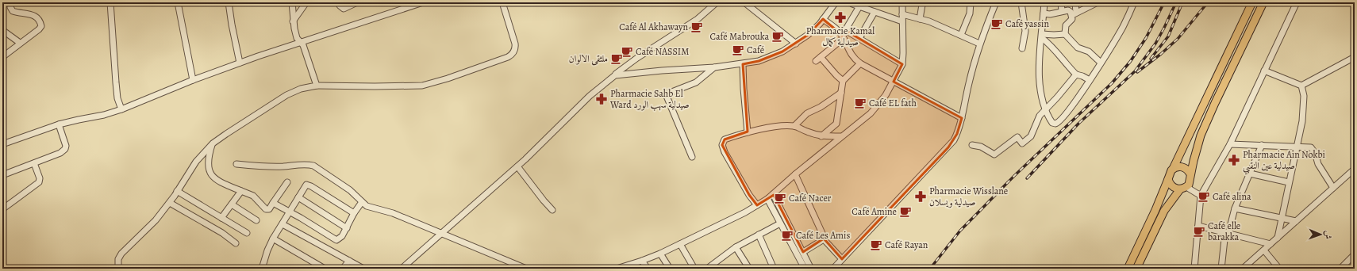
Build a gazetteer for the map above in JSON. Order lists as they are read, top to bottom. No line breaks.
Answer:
{"places":{"pharmacy":["Pharmacie Kamal صيدلية كمال","Pharmacie Sahb El Ward صيدلية سهب الورد","Pharmacie Ain Nokbi صيدلية عين النقبي","Pharmacie Wisslane صيدلية ويسلان"],"cafe":["Café yassin","Café Al Akhawayn","Café Mabrouka","Café","Café NASSIM","ملثقى الالوان","Café EL fath","Café alina","Café Nacer","Café Amine","Café elle barakka","Café Les Amis","Café Rayan"]},"north":"right"}
